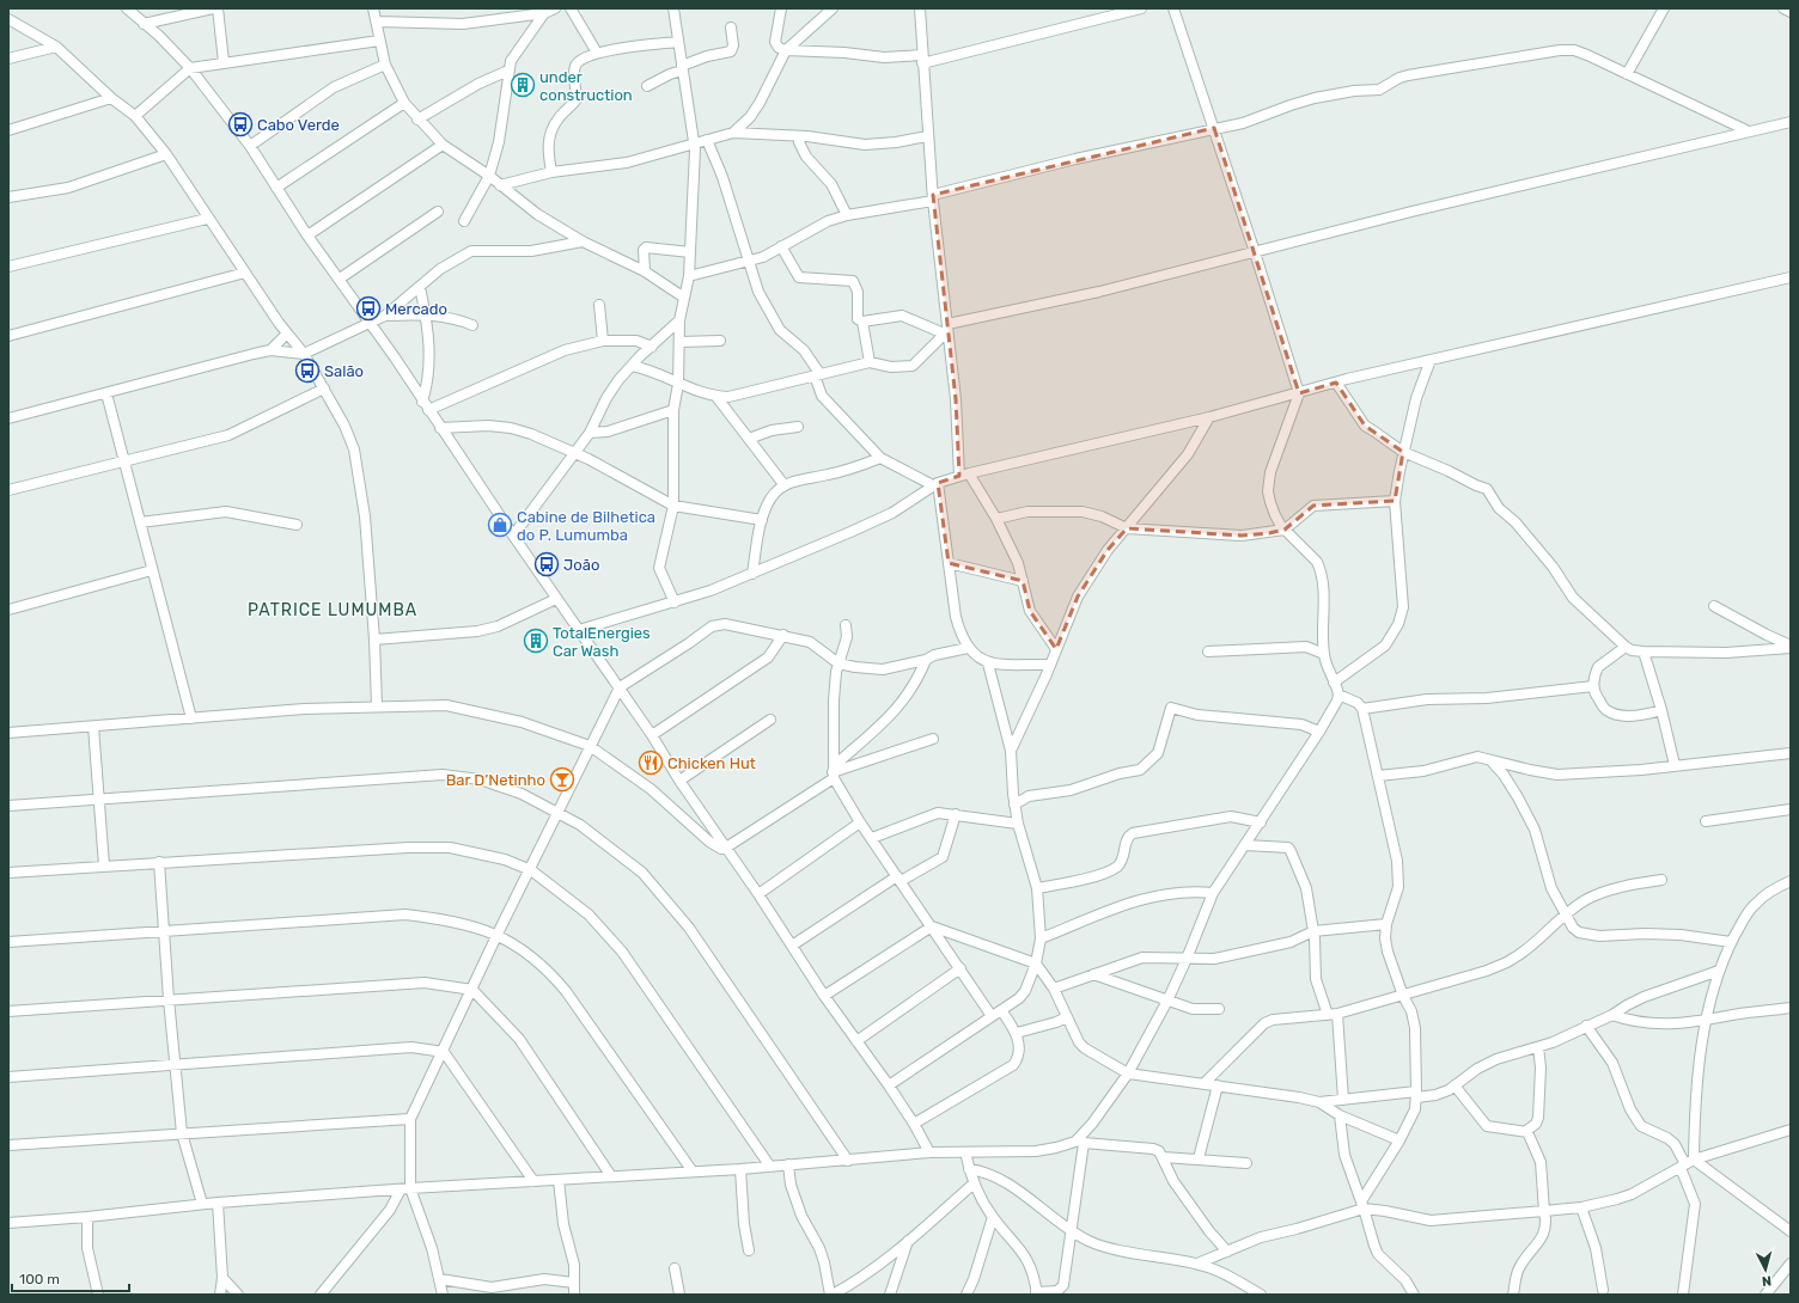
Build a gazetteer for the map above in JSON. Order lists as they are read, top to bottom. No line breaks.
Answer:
{"districts":["PATRICE LUMUMBA"],"places":{"building":["under construction","TotalEnergies Car Wash"],"bus stop":["Cabo Verde","Mercado","Salão","João"],"shop":["Cabine de Bilhetica do P. Lumumba"],"restaurant":["Chicken Hut"],"bar":["Bar D’Netinho"]},"scale_bar":"100 m","north":"bottom"}
